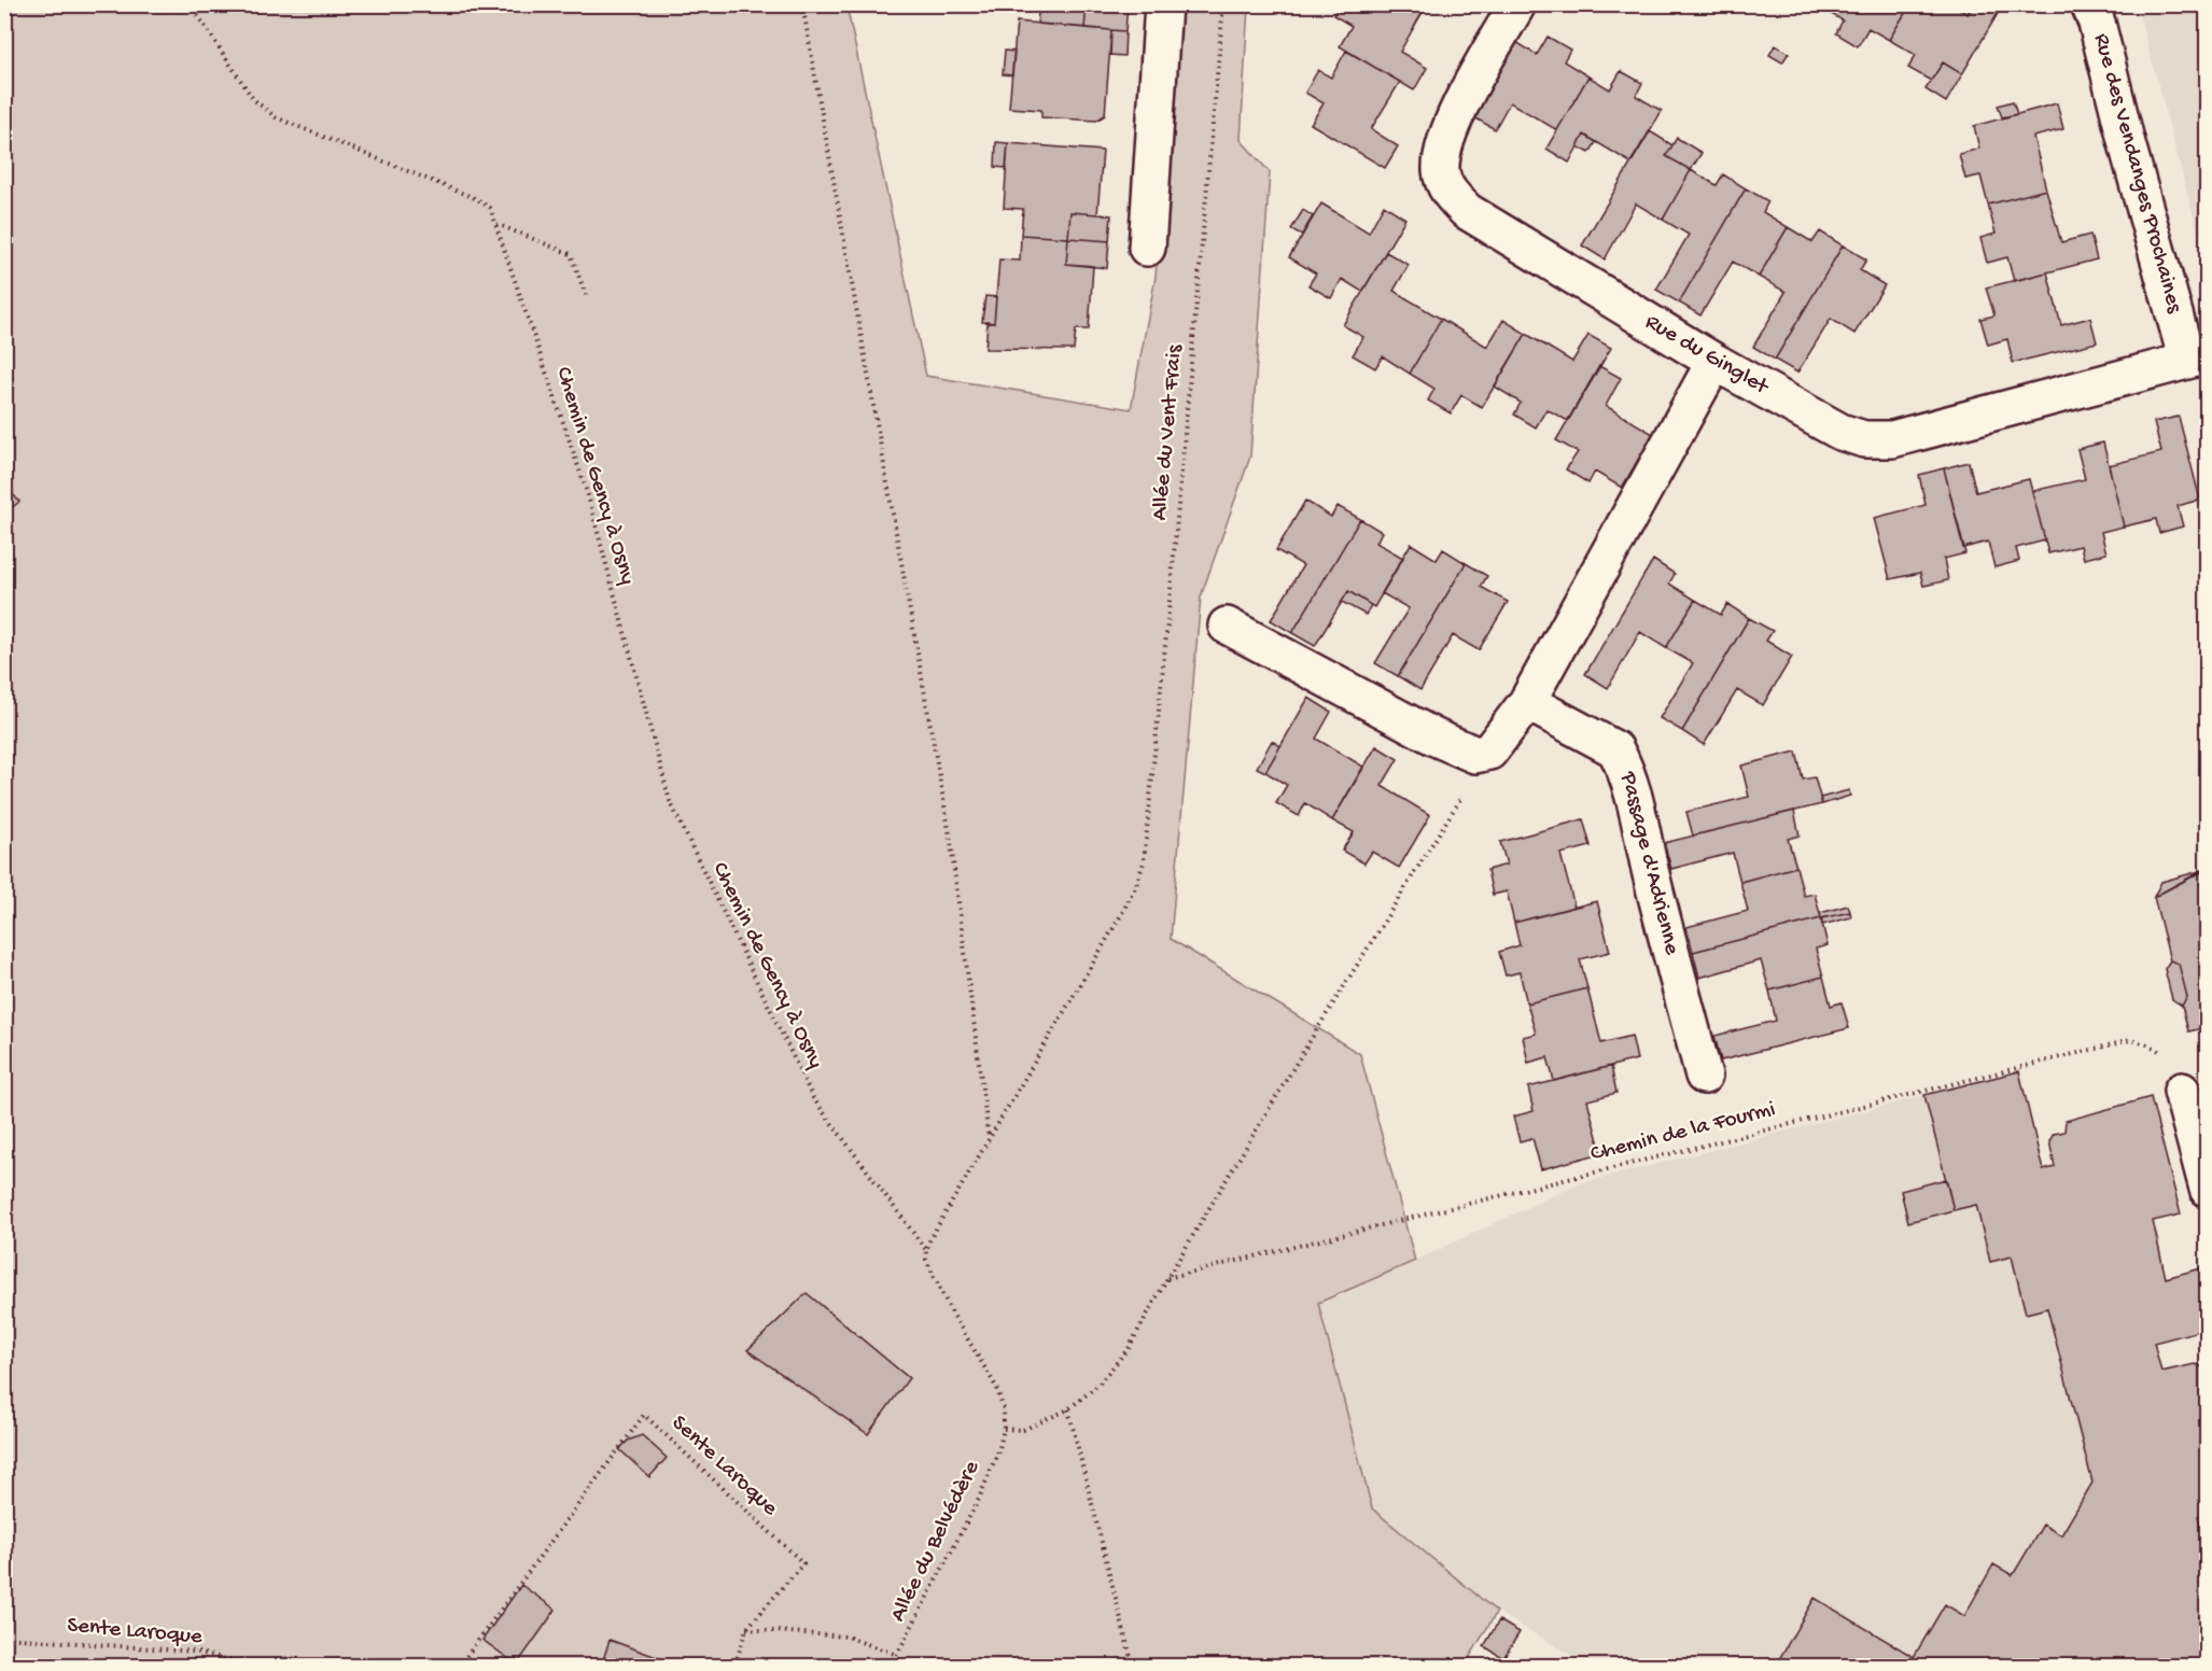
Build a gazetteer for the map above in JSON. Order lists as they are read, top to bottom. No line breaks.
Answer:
{"streets":{"street":["Rue des Vendanges Prochaines","Rue du Ginglet","Passage d'Adrienne"],"path":["Allée du Vent Frais","Chemin de Gency à Osny","Chemin de la Fourmi","Sente Laroque","Allée du Belvédère"]},"crossings":[["Rue des Vendanges Prochaines","Rue du Ginglet"]]}
